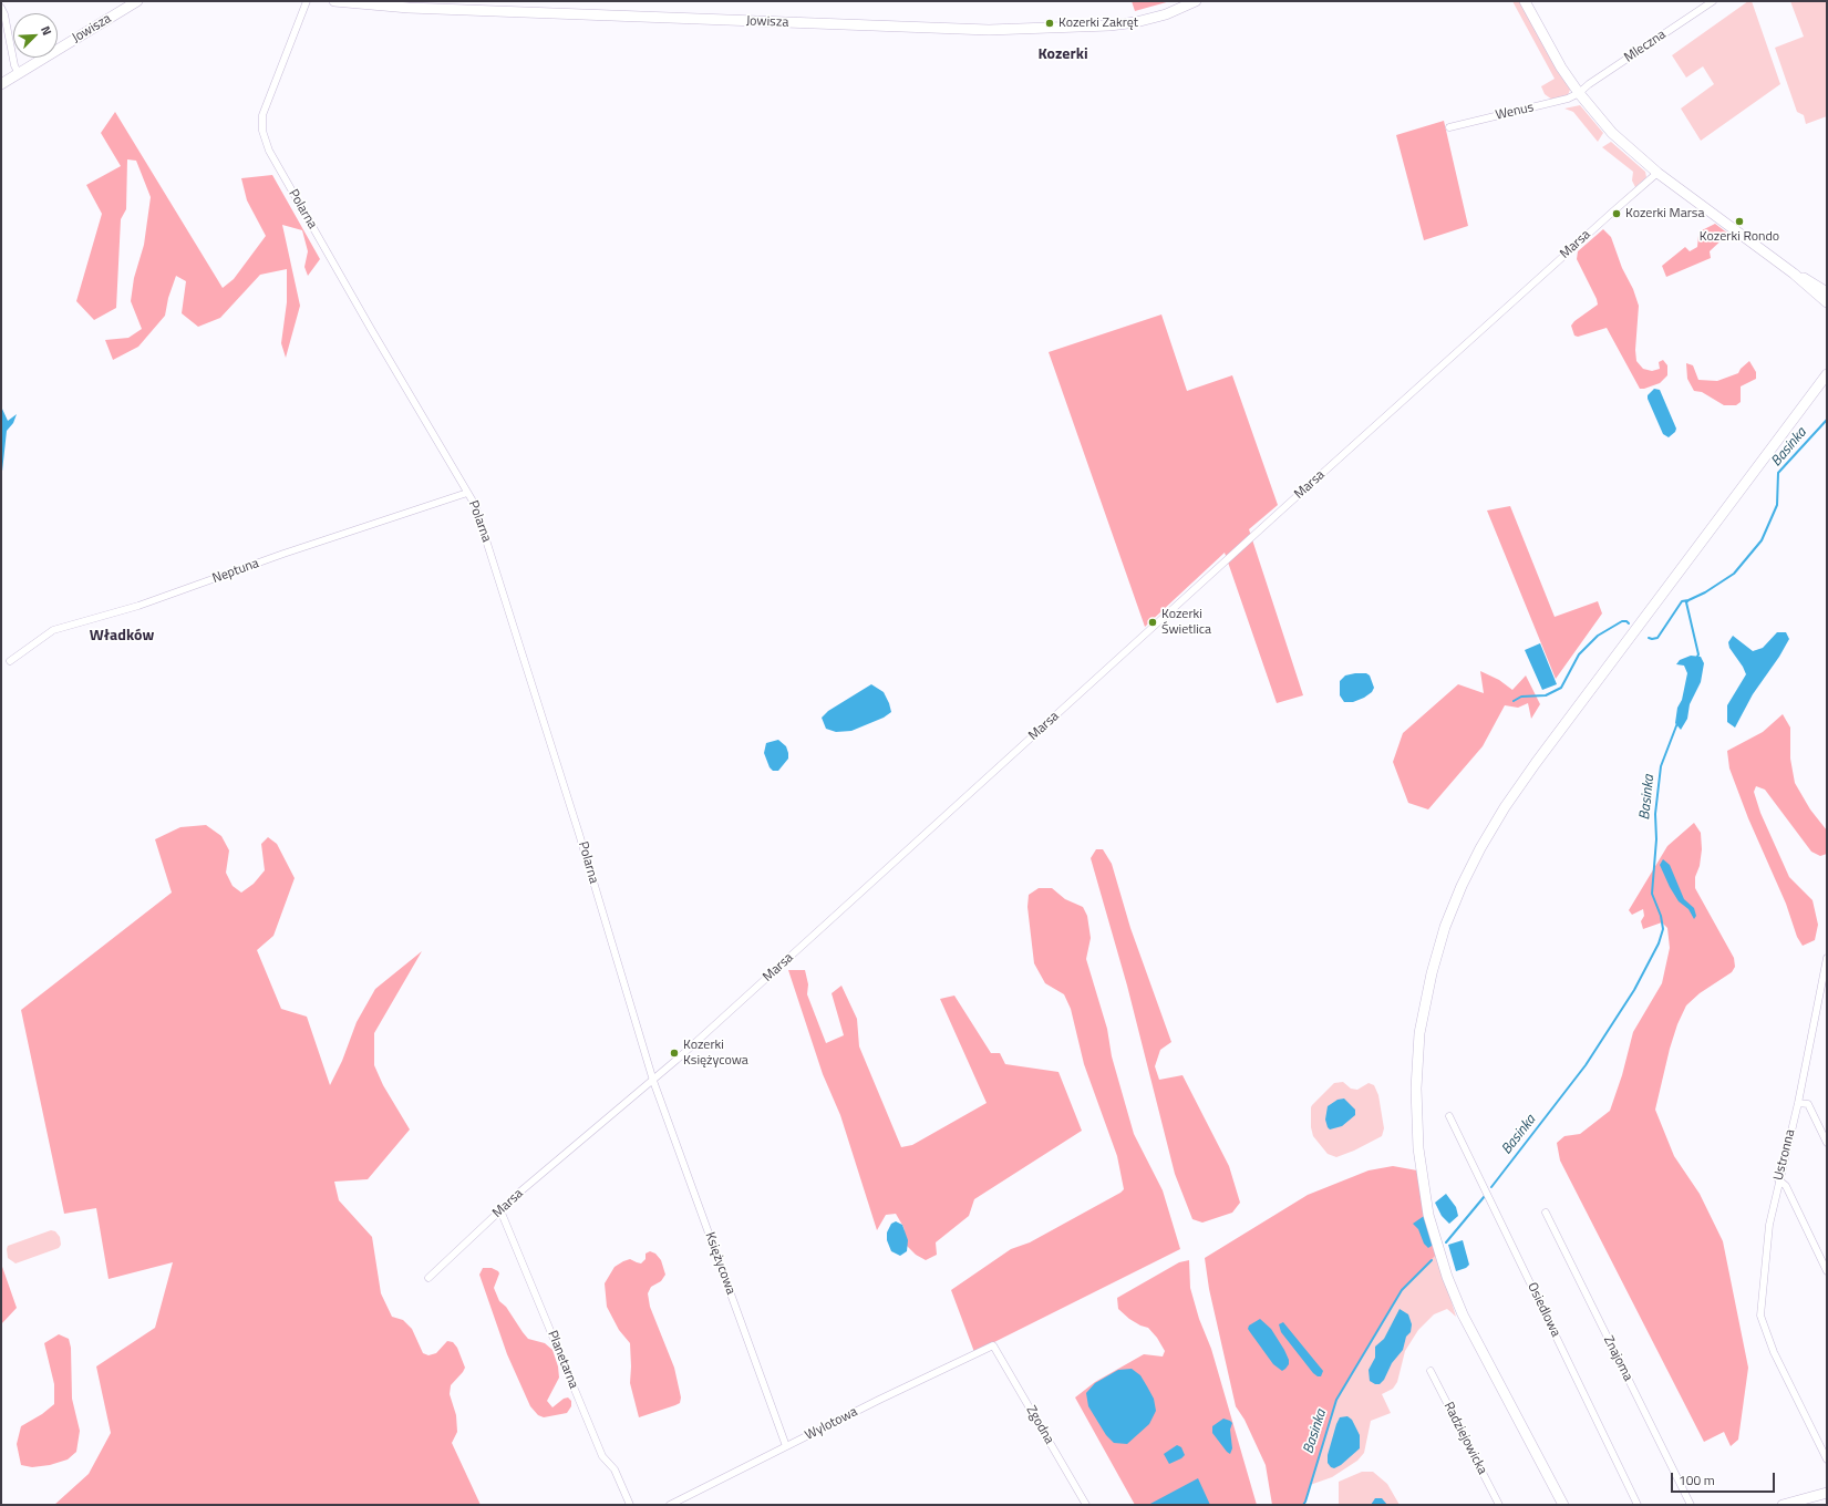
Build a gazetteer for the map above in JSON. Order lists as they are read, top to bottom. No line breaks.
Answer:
{"streets":{"main road":["Jowisza"],"street":["Mleczna","Wenus","Polarna","Marsa","Neptuna","Ustronna","Księżycowa","Osiedlowa","Znajoma","Planetarna","Wylotowa","Zgodna","Radziejowicka"]},"crossings":[["Mleczna","Wenus"],["Polarna","Marsa"],["Polarna","Neptuna"],["Polarna","Księżycowa"],["Marsa","Księżycowa"],["Marsa","Planetarna"],["Księżycowa","Wylotowa"],["Wylotowa","Zgodna"]],"districts":["Kozerki","Władków"],"water":["Basinka"],"places":["Kozerki Zakręt","Kozerki Marsa","Kozerki Rondo","Kozerki Świetlica","Kozerki Księżycowa"],"scale_bar":"100 m","north":"top right"}
